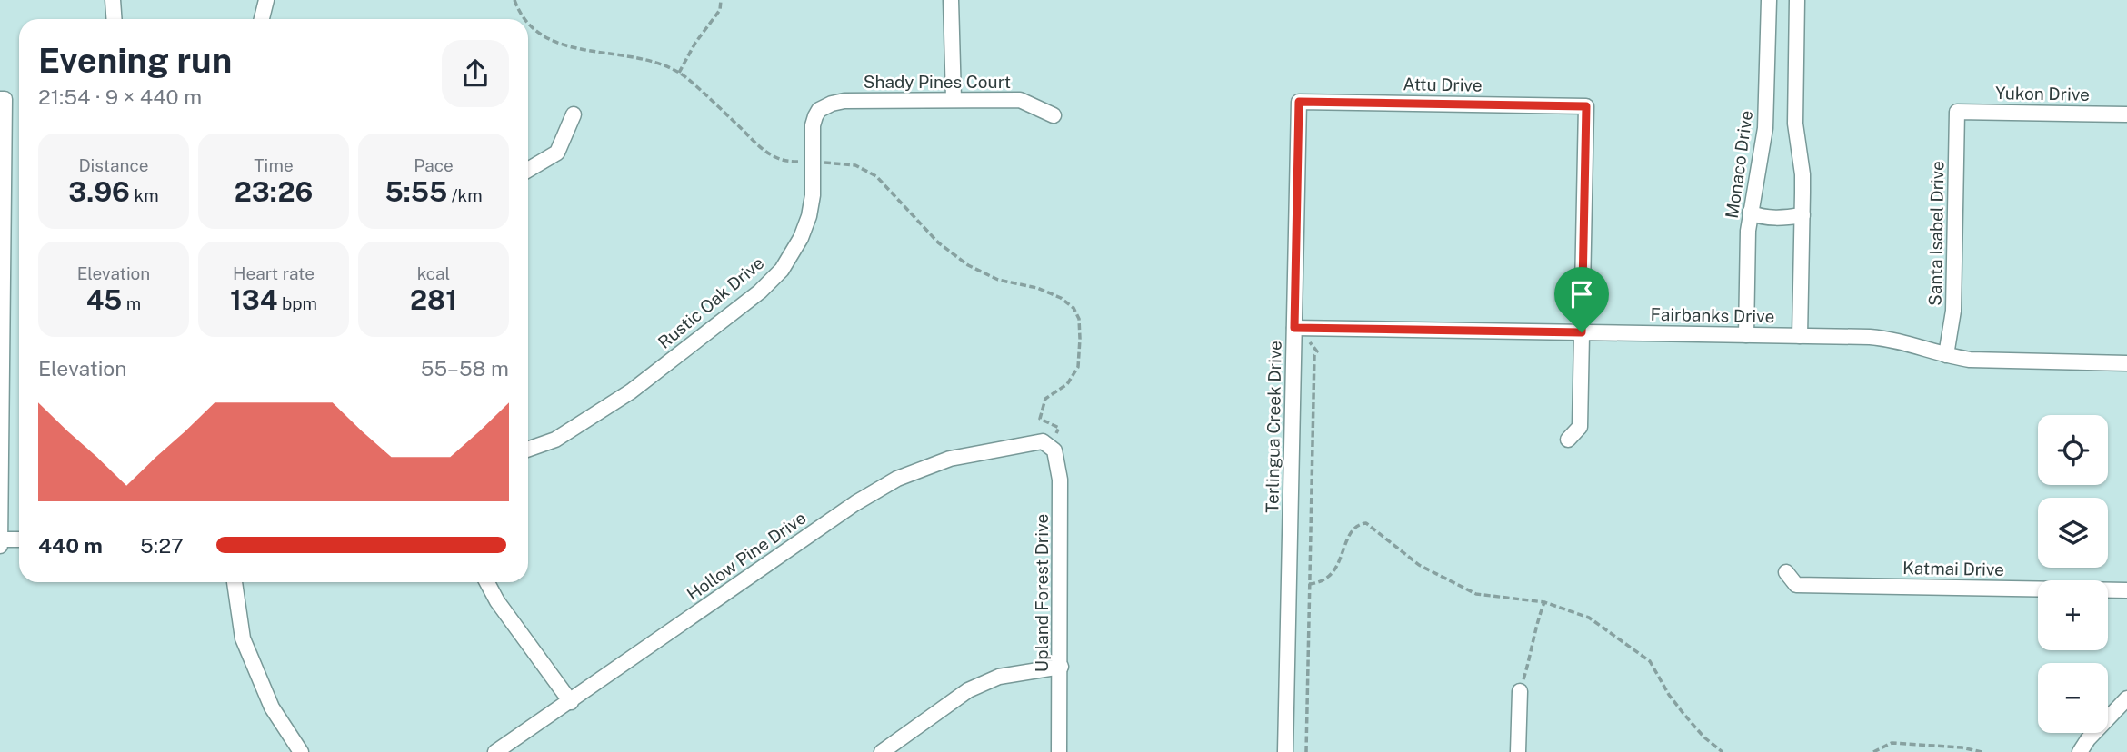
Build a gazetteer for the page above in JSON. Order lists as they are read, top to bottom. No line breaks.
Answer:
{"streets":{"street":["Shady Pines Court","Attu Drive","Yukon Drive","Monaco Drive","Santa Isabel Drive","Rustic Oak Drive","Fairbanks Drive","Terlingua Creek Drive","Hollow Pine Drive","Katmai Drive","Upland Forest Drive"]},"crossings":[["Shady Pines Court","Rustic Oak Drive"],["Attu Drive","Fairbanks Drive"],["Attu Drive","Terlingua Creek Drive"],["Yukon Drive","Santa Isabel Drive"],["Monaco Drive","Fairbanks Drive"],["Santa Isabel Drive","Fairbanks Drive"],["Fairbanks Drive","Terlingua Creek Drive"],["Hollow Pine Drive","Upland Forest Drive"]],"page":{"heading":["Evening run","21:54 · 9 × 440 m"],"stats":[["Distance","3.96 km"],["Time","23:26"],["Pace","5:55 /km"],["Elevation","45 m"],["Heart rate","134 bpm"],["kcal","281"]],"chart":["Elevation","55–58 m"],"map_buttons":["+","−"],"list":[{"name":"440 m","note":"5:27"}]}}
